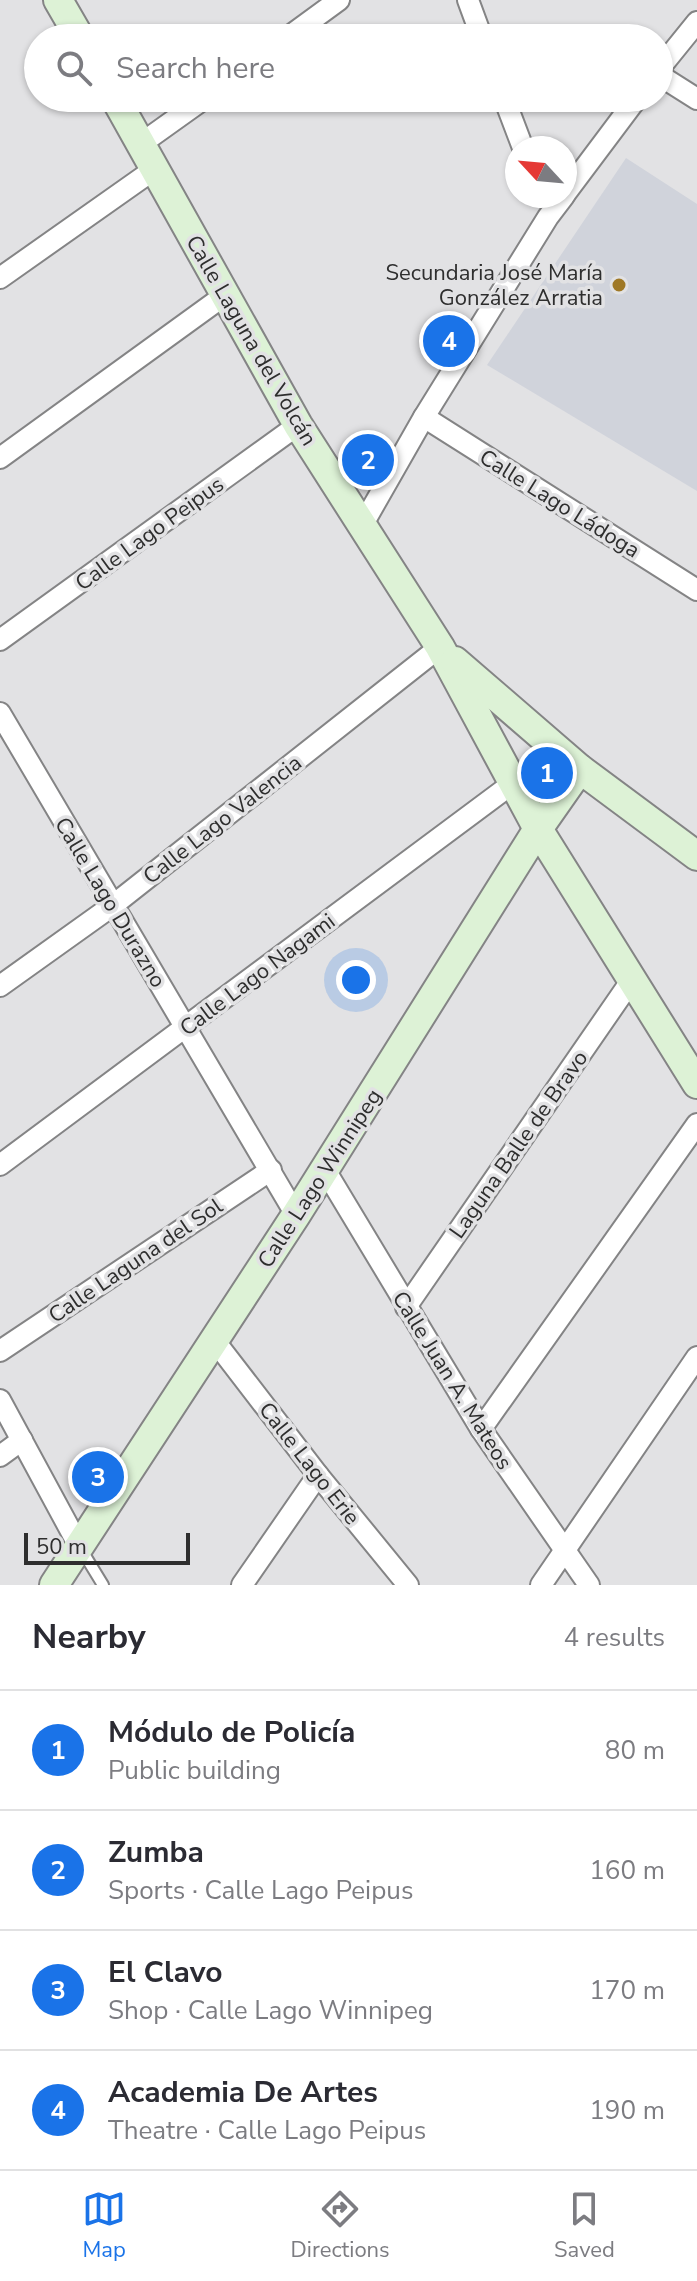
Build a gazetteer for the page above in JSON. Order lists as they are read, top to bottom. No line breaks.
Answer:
{"streets":{"main road":["Calle Laguna del Volcán","Calle Lago Winnipeg"],"street":["Calle Lago Ládoga","Calle Lago Peipus","Calle Lago Valencia","Calle Lago Durazno","Calle Lago Nagami","Laguna Balle de Bravo","Calle Laguna del Sol","Calle Juan A. Mateos","Calle Lago Erie"]},"crossings":[["Calle Laguna del Volcán","Calle Lago Peipus"],["Calle Laguna del Volcán","Calle Lago Valencia"],["Calle Laguna del Volcán","Calle Lago Nagami"],["Calle Laguna del Volcán","Laguna Balle de Bravo"],["Calle Laguna del Volcán","Calle Lago Winnipeg"],["Calle Lago Valencia","Calle Lago Durazno"],["Calle Lago Durazno","Calle Lago Nagami"],["Calle Lago Durazno","Calle Lago Winnipeg"],["Calle Lago Durazno","Calle Laguna del Sol"],["Laguna Balle de Bravo","Calle Juan A. Mateos"],["Calle Lago Winnipeg","Calle Juan A. Mateos"],["Calle Lago Winnipeg","Calle Lago Erie"]],"places":["Secundaria José María González Arratia"],"scale_bar":"50 m","north":"top left","page":{"search":"Search here","pins":["4","2","1","3"],"scale":"50 m","heading":["Nearby","4 results"],"list":[{"mark":"1","name":"Módulo de Policía","note":"Public building","value":"80 m"},{"mark":"2","name":"Zumba","note":"Sports · Calle Lago Peipus","value":"160 m"},{"mark":"3","name":"El Clavo","note":"Shop · Calle Lago Winnipeg","value":"170 m"},{"mark":"4","name":"Academia De Artes","note":"Theatre · Calle Lago Peipus","value":"190 m"}],"nav":["Map","Directions","Saved"]}}
